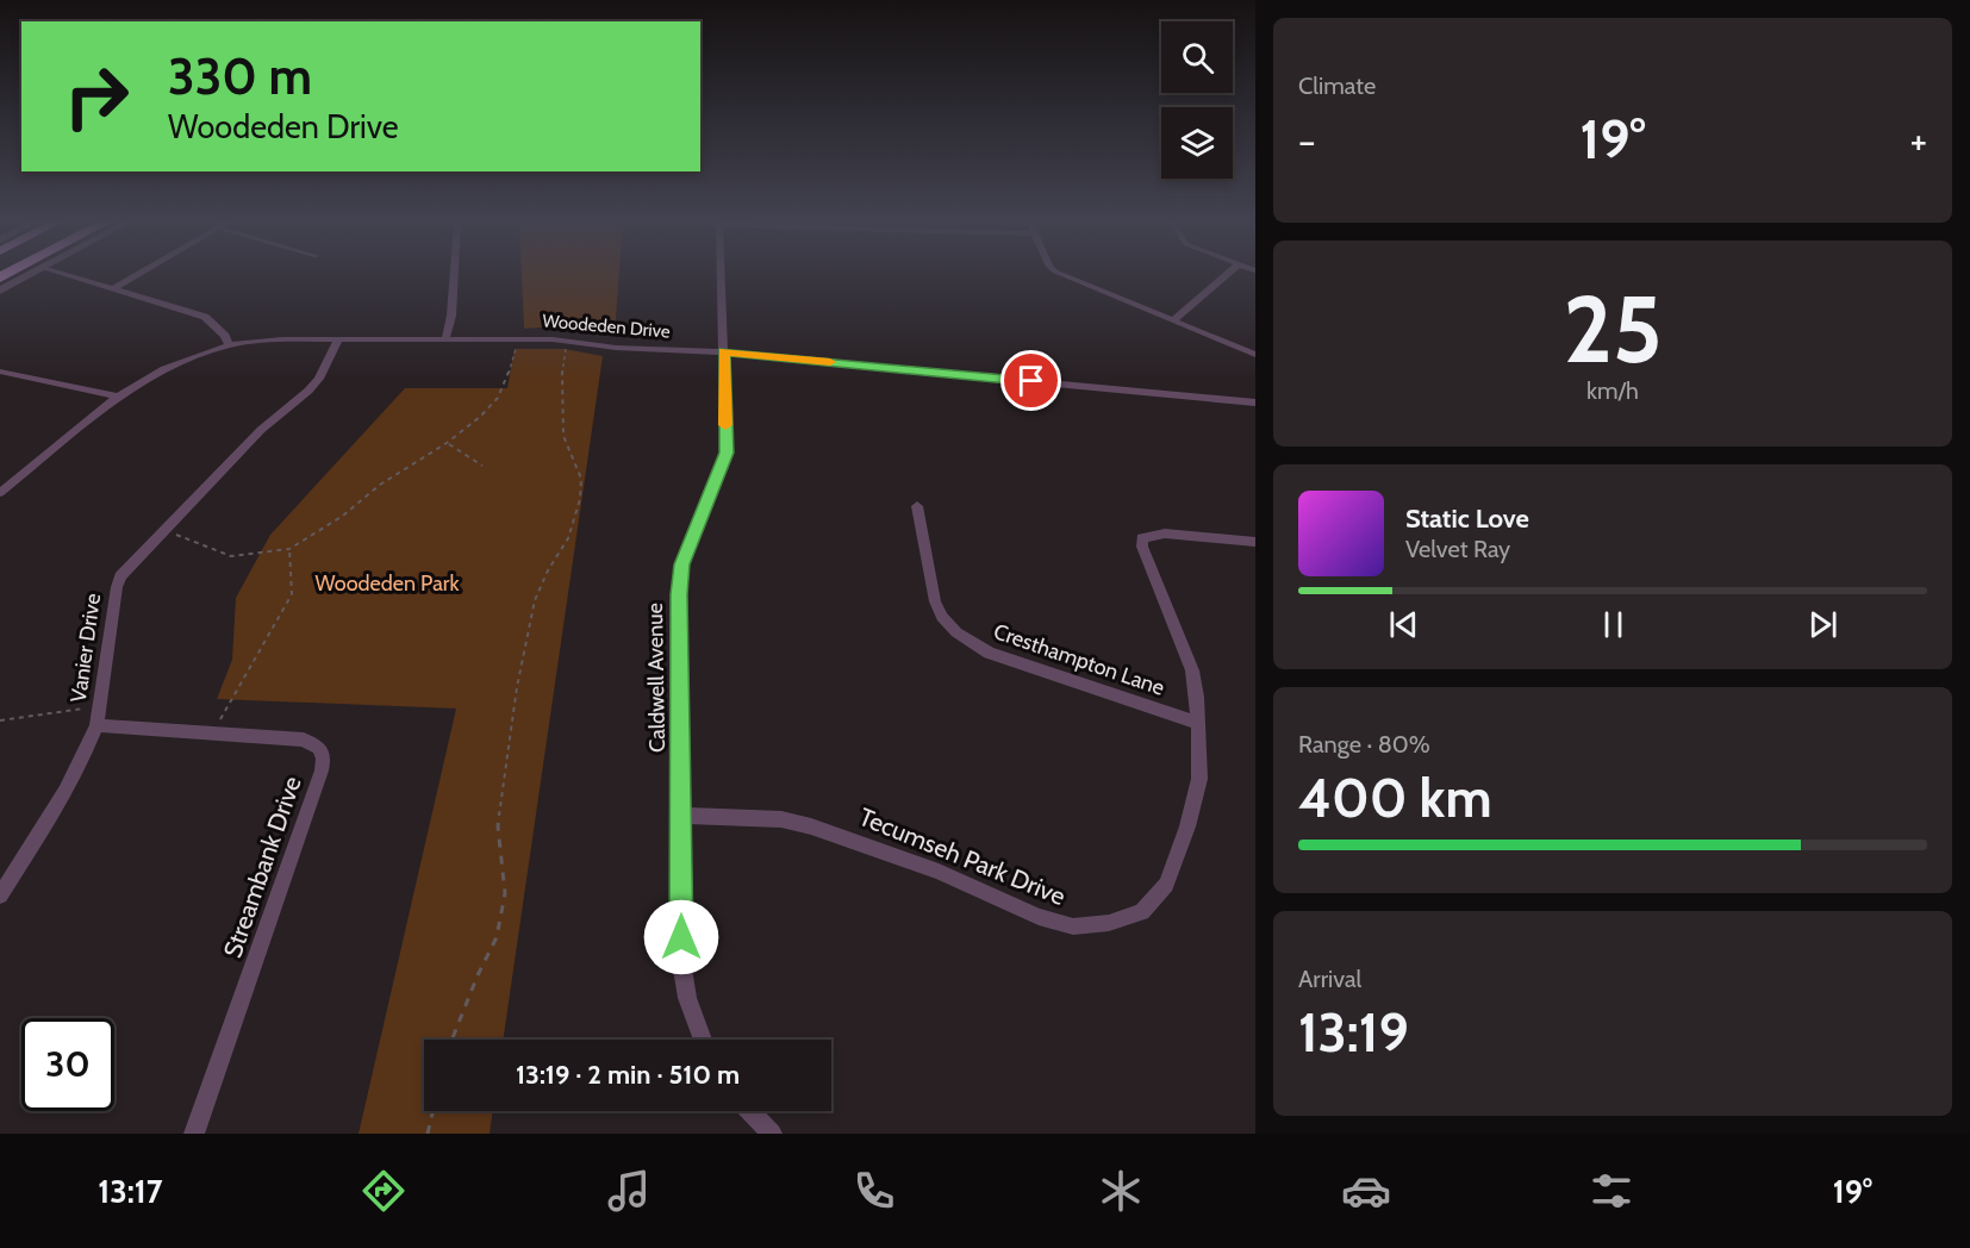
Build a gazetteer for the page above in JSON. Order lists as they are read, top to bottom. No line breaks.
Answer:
{"streets":{"street":["Woodeden Drive","Vanier Drive","Cresthampton Lane","Caldwell Avenue","Tecumseh Park Drive","Streambank Drive"]},"crossings":[["Woodeden Drive","Vanier Drive"],["Woodeden Drive","Caldwell Avenue"],["Vanier Drive","Streambank Drive"],["Cresthampton Lane","Tecumseh Park Drive"],["Caldwell Avenue","Tecumseh Park Drive"]],"parks":["Woodeden Park"],"page":{"tile":["Climate",["25","km/h"],["Range · 80%","400 km"],["Arrival","13:19"]],"turn":["330 m","Woodeden Drive"],"heat":["−","19°","+"],"song":["Static Love","Velvet Ray"],"limit":"30","trip":"13:19 · 2 min · 510 m","tabs":["13:17","19°"]}}
